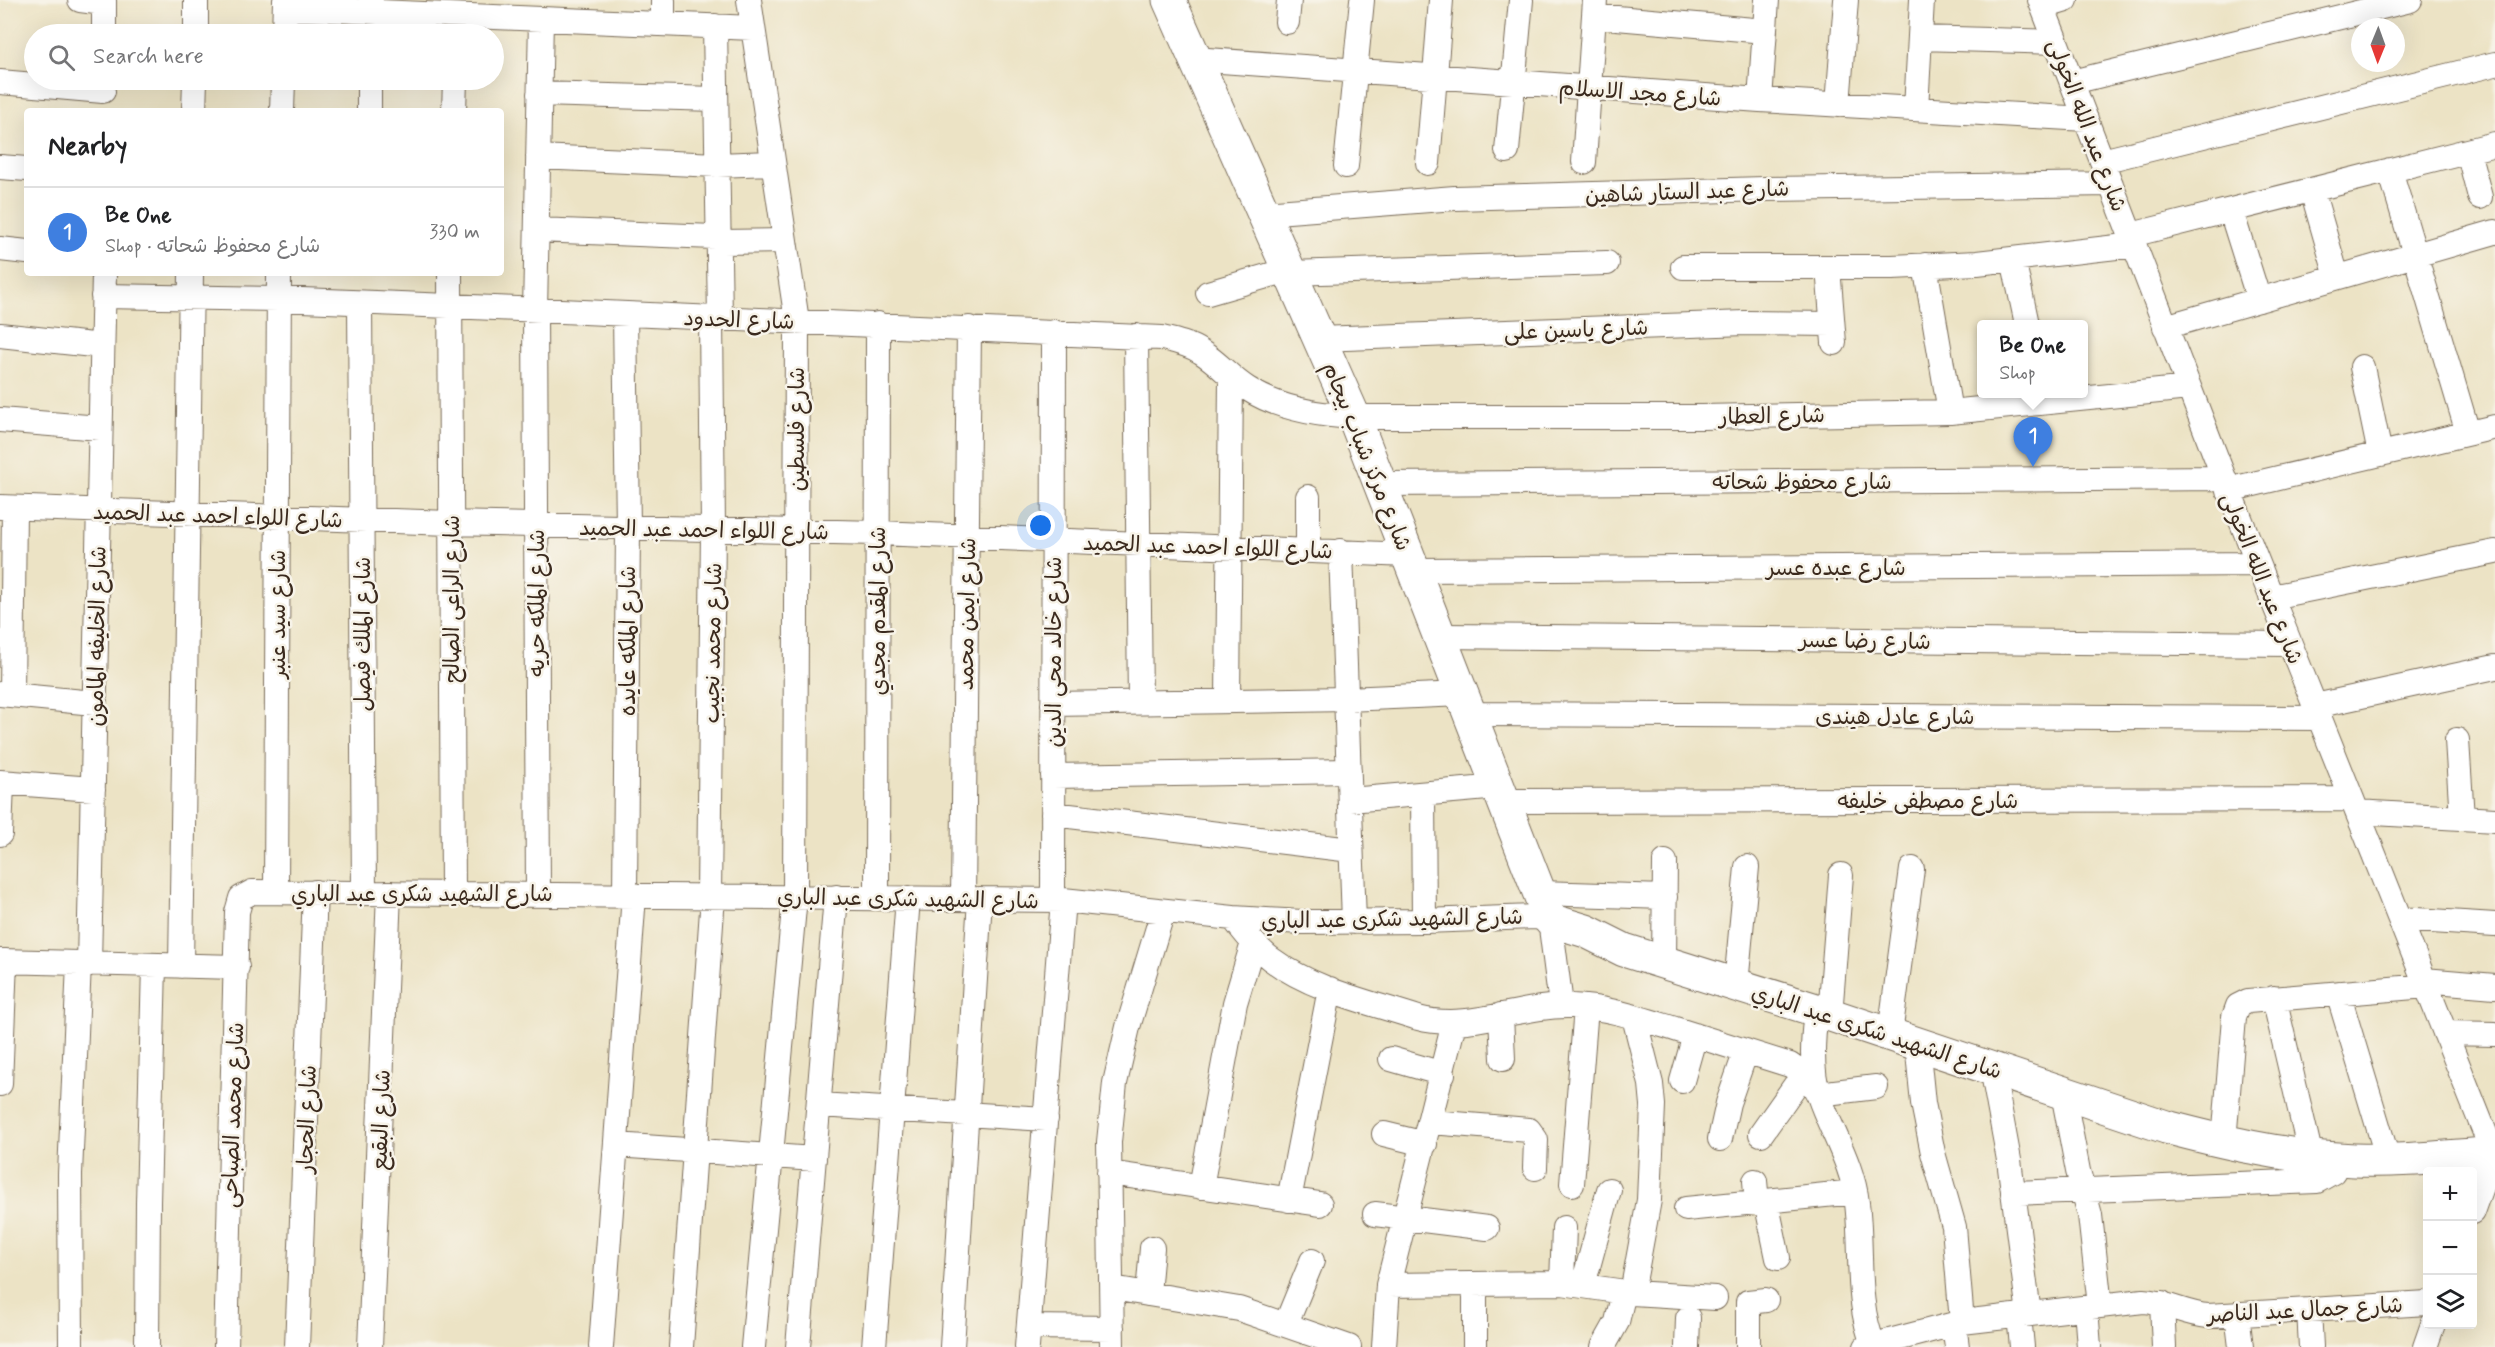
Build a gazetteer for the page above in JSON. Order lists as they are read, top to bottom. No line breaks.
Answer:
{"streets":{"main road":["شارع مركز شباب بيجام","شارع الشهيد شكرى عبد الباري"],"street":["شارع مجد الاسلام","شارع عبد الله الخولى","شارع عبد الستار شاهين","شارع الحدود","شارع ياسين على","شارع العطار","شارع فلسطين","شارع محفوظ شحاته","شارع اللواء احمد عبد الحميد","شارع عبده عسر","شارع الراعى الصالح","شارع الملكه حريه","شارع المقدم مجدي","شارع سيد عنبر","شارع ايمن محمد","شارع الملك فيصل","شارع الخليفه المامون","شارع رضا عسر","شارع الملكه عايده","شارع محمد نجيب","شارع خالد محى الدين","شارع عادل هيندى","شارع مصطفى خليفه","شارع محمد الصباحى","شارع الحجار","شارع البقيع","شارع جمال عبد الناصر"]},"crossings":[["شارع مجد الاسلام","شارع عبد الله الخولى"],["شارع مجد الاسلام","شارع مركز شباب بيجام"],["شارع عبد الله الخولى","شارع عبد الستار شاهين"],["شارع عبد الله الخولى","شارع العطار"],["شارع عبد الله الخولى","شارع محفوظ شحاته"],["شارع عبد الله الخولى","شارع عبده عسر"],["شارع عبد الله الخولى","شارع رضا عسر"],["شارع عبد الله الخولى","شارع عادل هيندى"],["شارع عبد الله الخولى","شارع مصطفى خليفه"],["شارع عبد الله الخولى","شارع الشهيد شكرى عبد الباري"],["شارع عبد الستار شاهين","شارع مركز شباب بيجام"],["شارع الحدود","شارع العطار"],["شارع الحدود","شارع فلسطين"],["شارع الحدود","شارع مركز شباب بيجام"],["شارع الحدود","شارع الراعى الصالح"],["شارع الحدود","شارع الملكه حريه"],["شارع الحدود","شارع المقدم مجدي"],["شارع الحدود","شارع سيد عنبر"],["شارع الحدود","شارع ايمن محمد"],["شارع الحدود","شارع الملك فيصل"],["شارع الحدود","شارع الخليفه المامون"],["شارع الحدود","شارع الملكه عايده"],["شارع الحدود","شارع محمد نجيب"],["شارع الحدود","شارع خالد محى الدين"],["شارع ياسين على","شارع مركز شباب بيجام"],["شارع العطار","شارع مركز شباب بيجام"],["شارع فلسطين","شارع اللواء احمد عبد الحميد"],["شارع فلسطين","شارع الشهيد شكرى عبد الباري"],["شارع مركز شباب بيجام","شارع محفوظ شحاته"],["شارع مركز شباب بيجام","شارع اللواء احمد عبد الحميد"],["شارع مركز شباب بيجام","شارع عبده عسر"],["شارع مركز شباب بيجام","شارع رضا عسر"],["شارع مركز شباب بيجام","شارع عادل هيندى"],["شارع مركز شباب بيجام","شارع مصطفى خليفه"],["شارع مركز شباب بيجام","شارع الشهيد شكرى عبد الباري"],["شارع اللواء احمد عبد الحميد","شارع عبده عسر"],["شارع اللواء احمد عبد الحميد","شارع الراعى الصالح"],["شارع اللواء احمد عبد الحميد","شارع الملكه حريه"],["شارع اللواء احمد عبد الحميد","شارع المقدم مجدي"],["شارع اللواء احمد عبد الحميد","شارع سيد عنبر"],["شارع اللواء احمد عبد الحميد","شارع ايمن محمد"],["شارع اللواء احمد عبد الحميد","شارع الملك فيصل"],["شارع اللواء احمد عبد الحميد","شارع الخليفه المامون"],["شارع اللواء احمد عبد الحميد","شارع الملكه عايده"],["شارع اللواء احمد عبد الحميد","شارع محمد نجيب"],["شارع اللواء احمد عبد الحميد","شارع خالد محى الدين"],["شارع الراعى الصالح","شارع الشهيد شكرى عبد الباري"],["شارع الملكه حريه","شارع الشهيد شكرى عبد الباري"],["شارع المقدم مجدي","شارع الشهيد شكرى عبد الباري"],["شارع سيد عنبر","شارع الشهيد شكرى عبد الباري"],["شارع سيد عنبر","شارع محمد الصباحى"],["شارع ايمن محمد","شارع الشهيد شكرى عبد الباري"],["شارع الملك فيصل","شارع الشهيد شكرى عبد الباري"],["شارع الملكه عايده","شارع الشهيد شكرى عبد الباري"],["شارع محمد نجيب","شارع الشهيد شكرى عبد الباري"],["شارع خالد محى الدين","شارع عادل هيندى"],["شارع خالد محى الدين","شارع الشهيد شكرى عبد الباري"],["شارع الشهيد شكرى عبد الباري","شارع محمد الصباحى"],["شارع الشهيد شكرى عبد الباري","شارع الحجار"],["شارع الشهيد شكرى عبد الباري","شارع البقيع"]],"north":"bottom","page":{"search":"Search here","heading":"Nearby","list":[{"mark":"1","name":"Be One","note":"Shop · شارع محفوظ شحاته","value":"330 m"}],"popup":["Be One","Shop"],"pins":"1","map_buttons":["+","−"]}}
